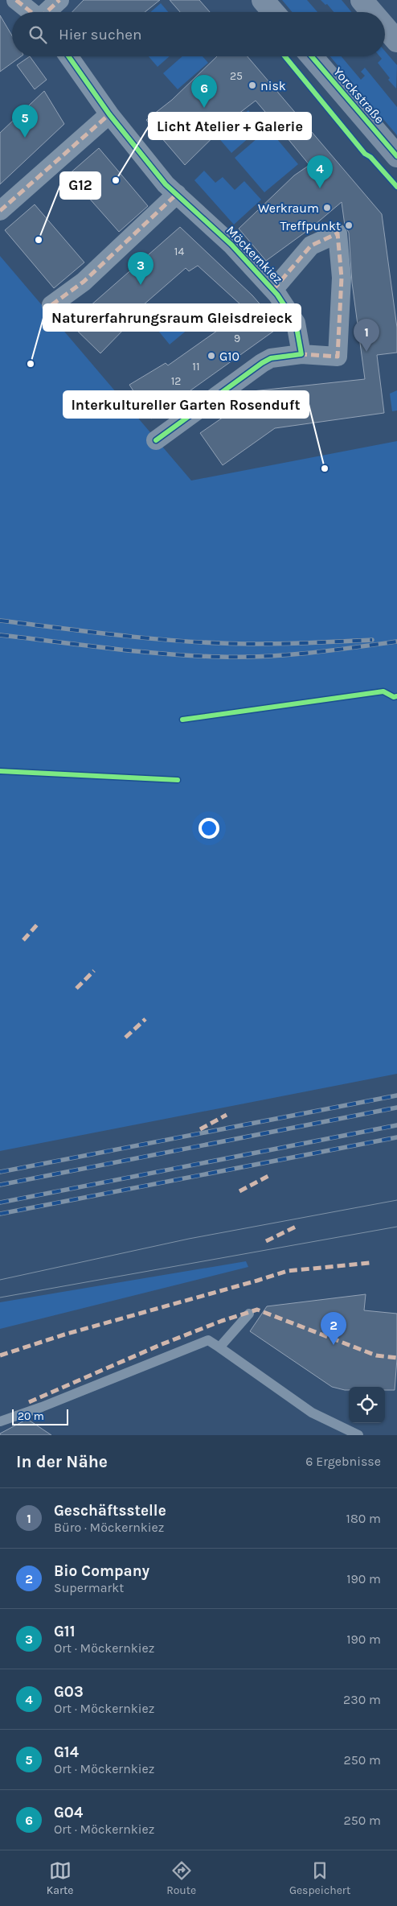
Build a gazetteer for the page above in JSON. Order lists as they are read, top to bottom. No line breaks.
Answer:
{"streets":{"main road":["Yorckstraße"],"street":["Möckernkiez"]},"places":["nisk","Licht Atelier + Galerie","Werkraum","Treffpunkt","G12","G10","Naturerfahrungsraum Gleisdreieck","Interkultureller Garten Rosenduft"],"house_numbers":["25","14","9","11","12"],"scale_bar":"20 m","page":{"search":"Hier suchen","pins":["6","5","4","3","1","2"],"scale":"20 m","heading":["In der Nähe","6 Ergebnisse"],"list":[{"mark":"1","name":"Geschäftsstelle","note":"Büro · Möckernkiez","value":"180 m"},{"mark":"2","name":"Bio Company","note":"Supermarkt","value":"190 m"},{"mark":"3","name":"G11","note":"Ort · Möckernkiez","value":"190 m"},{"mark":"4","name":"G03","note":"Ort · Möckernkiez","value":"230 m"},{"mark":"5","name":"G14","note":"Ort · Möckernkiez","value":"250 m"},{"mark":"6","name":"G04","note":"Ort · Möckernkiez","value":"250 m"}],"nav":["Karte","Route","Gespeichert"]}}
